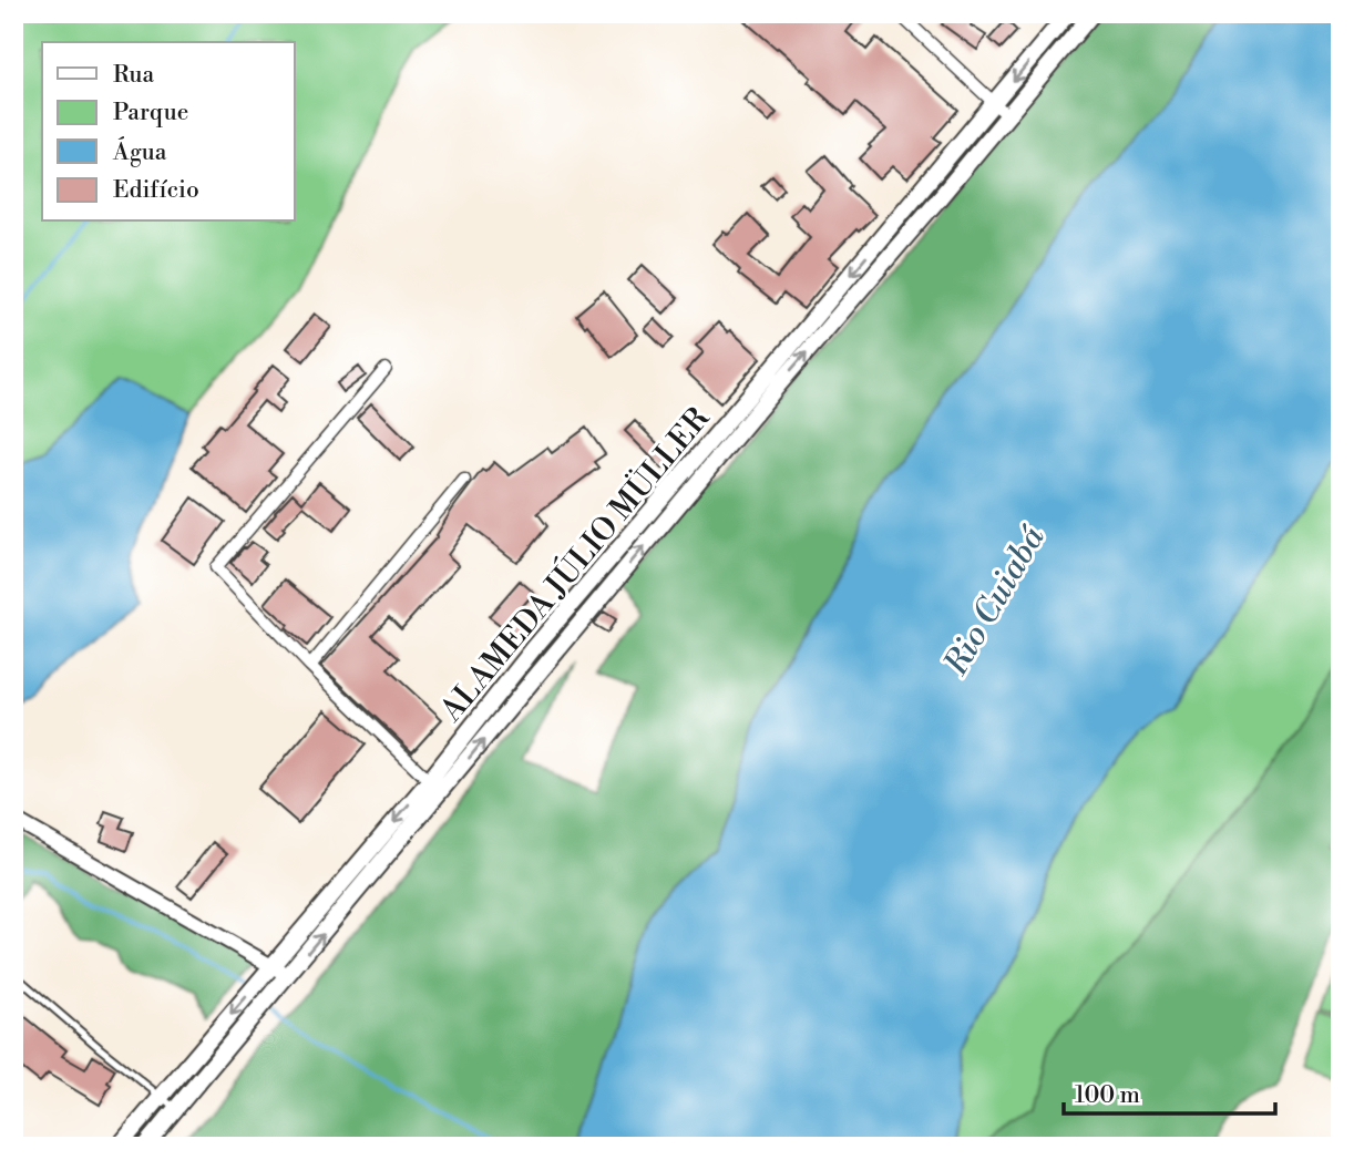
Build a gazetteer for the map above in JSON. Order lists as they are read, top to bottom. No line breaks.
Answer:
{"streets":{"main road":["ALAMEDA JÚLIO MÜLLER"]},"water":["Rio Cuiabá"],"legend":["Rua","Parque","Água","Edifício"],"scale_bar":"100 m"}
